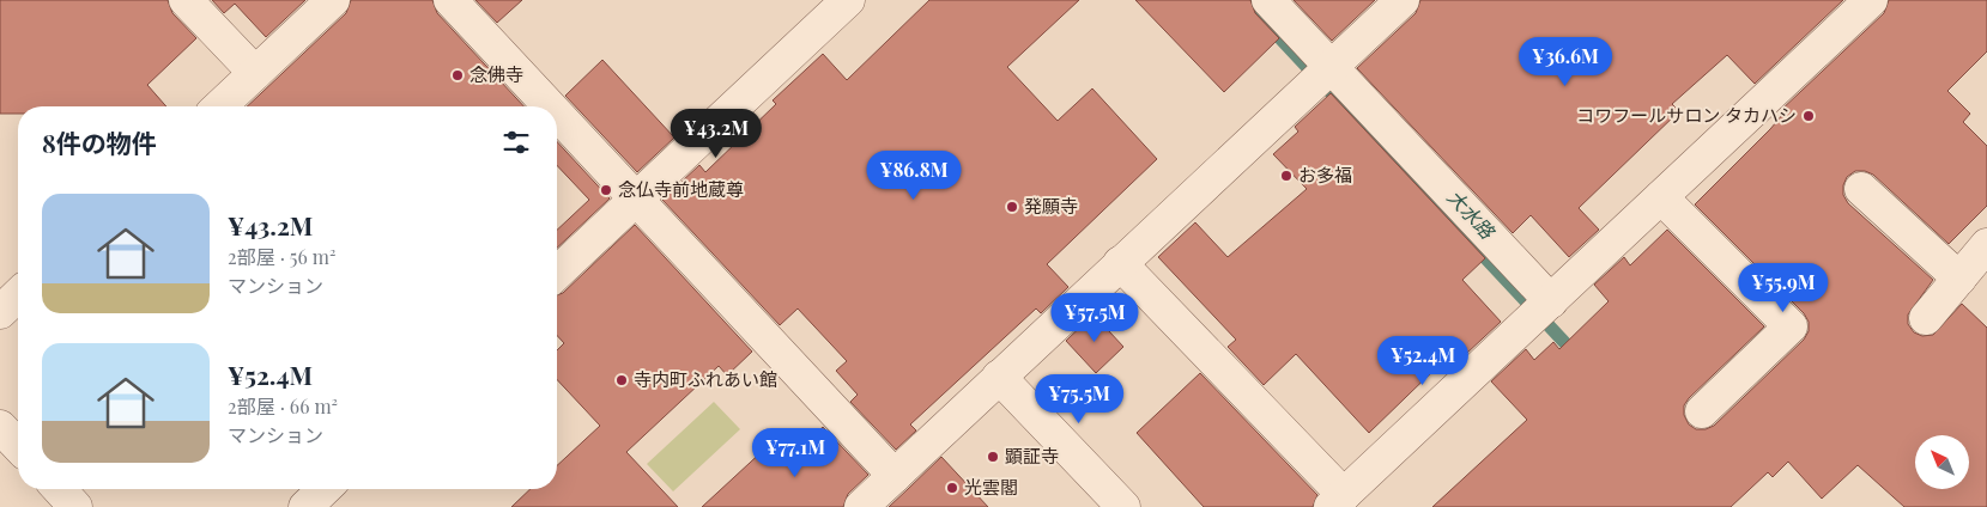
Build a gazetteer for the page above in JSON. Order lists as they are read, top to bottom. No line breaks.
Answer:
{"water":["大水路"],"places":["念佛寺","コワフールサロン タカハシ","お多福","念仏寺前地蔵尊","発願寺","寺内町ふれあい館","顕証寺","光雲閣"],"north":"top left","page":{"price":["¥36.6M","¥43.2M","¥86.8M","¥55.9M","¥57.5M","¥52.4M","¥75.5M","¥77.1M"],"heading":"8件の物件","list":[{"name":"¥43.2M","note":"2部屋 · 56 m² · マンション"},{"name":"¥52.4M","note":"2部屋 · 66 m² · マンション"}]}}
